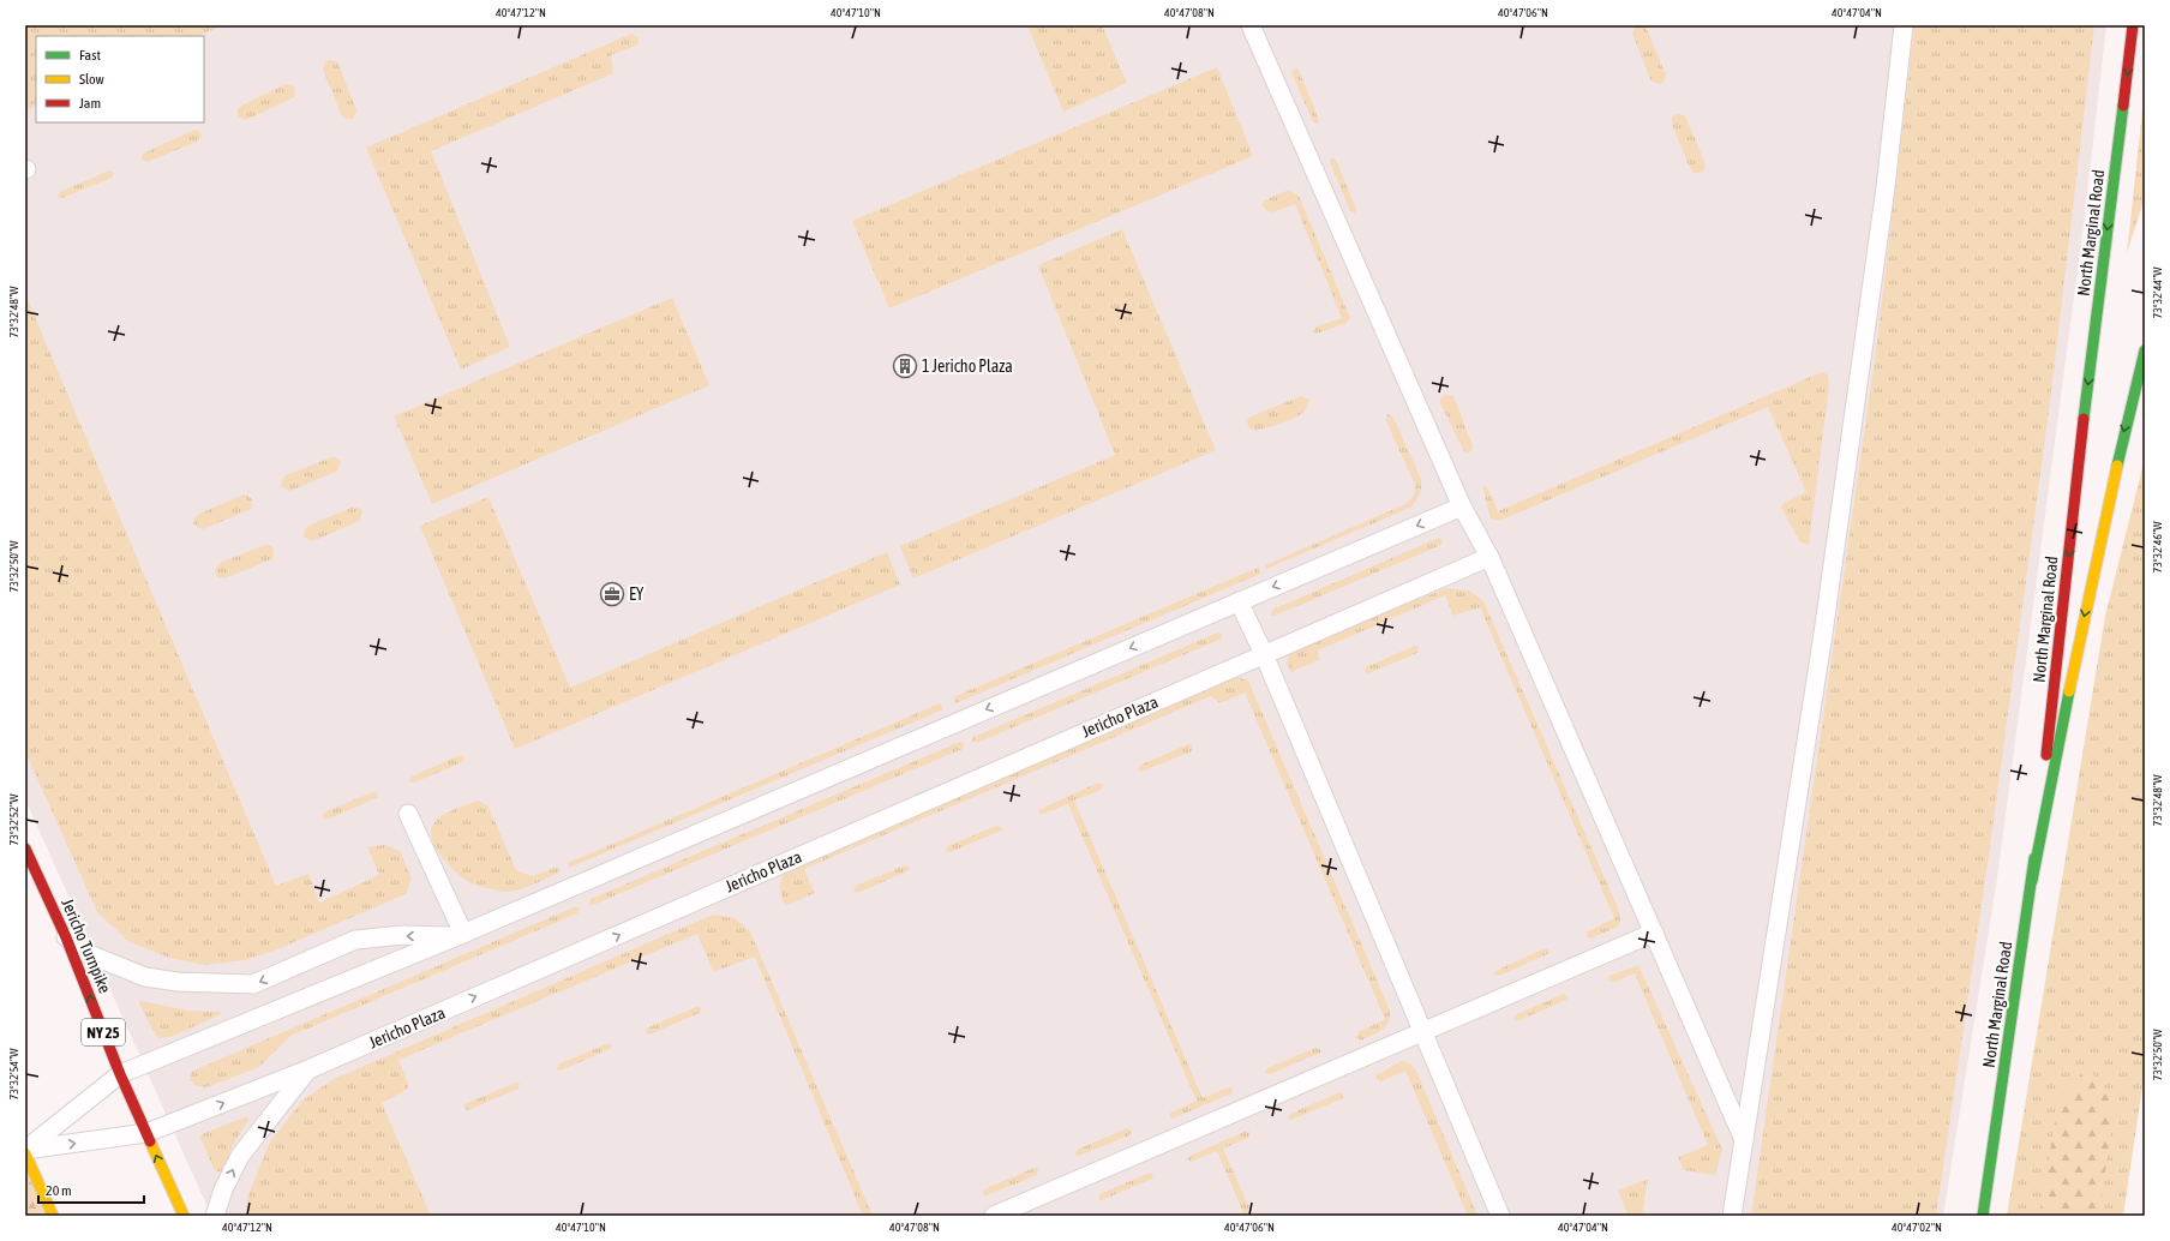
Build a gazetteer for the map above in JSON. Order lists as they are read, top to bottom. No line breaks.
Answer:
{"streets":{"main road":["North Marginal Road","Jericho Turnpike","NY 25"],"lane":["Jericho Plaza"]},"crossings":[["Jericho Plaza","Jericho Turnpike"]],"one_way":["Jericho Turnpike"],"places":{"building":["1 Jericho Plaza"],"office":["EY"]},"legend":["Fast","Slow","Jam"],"scale_bar":"20 m","coordinates":["40°47'12\"N","40°47'10\"N","40°47'08\"N","40°47'06\"N","40°47'04\"N","73°32'44\"W","73°32'48\"W","73°32'46\"W","73°32'50\"W","73°32'52\"W","73°32'54\"W","40°47'02\"N"]}
